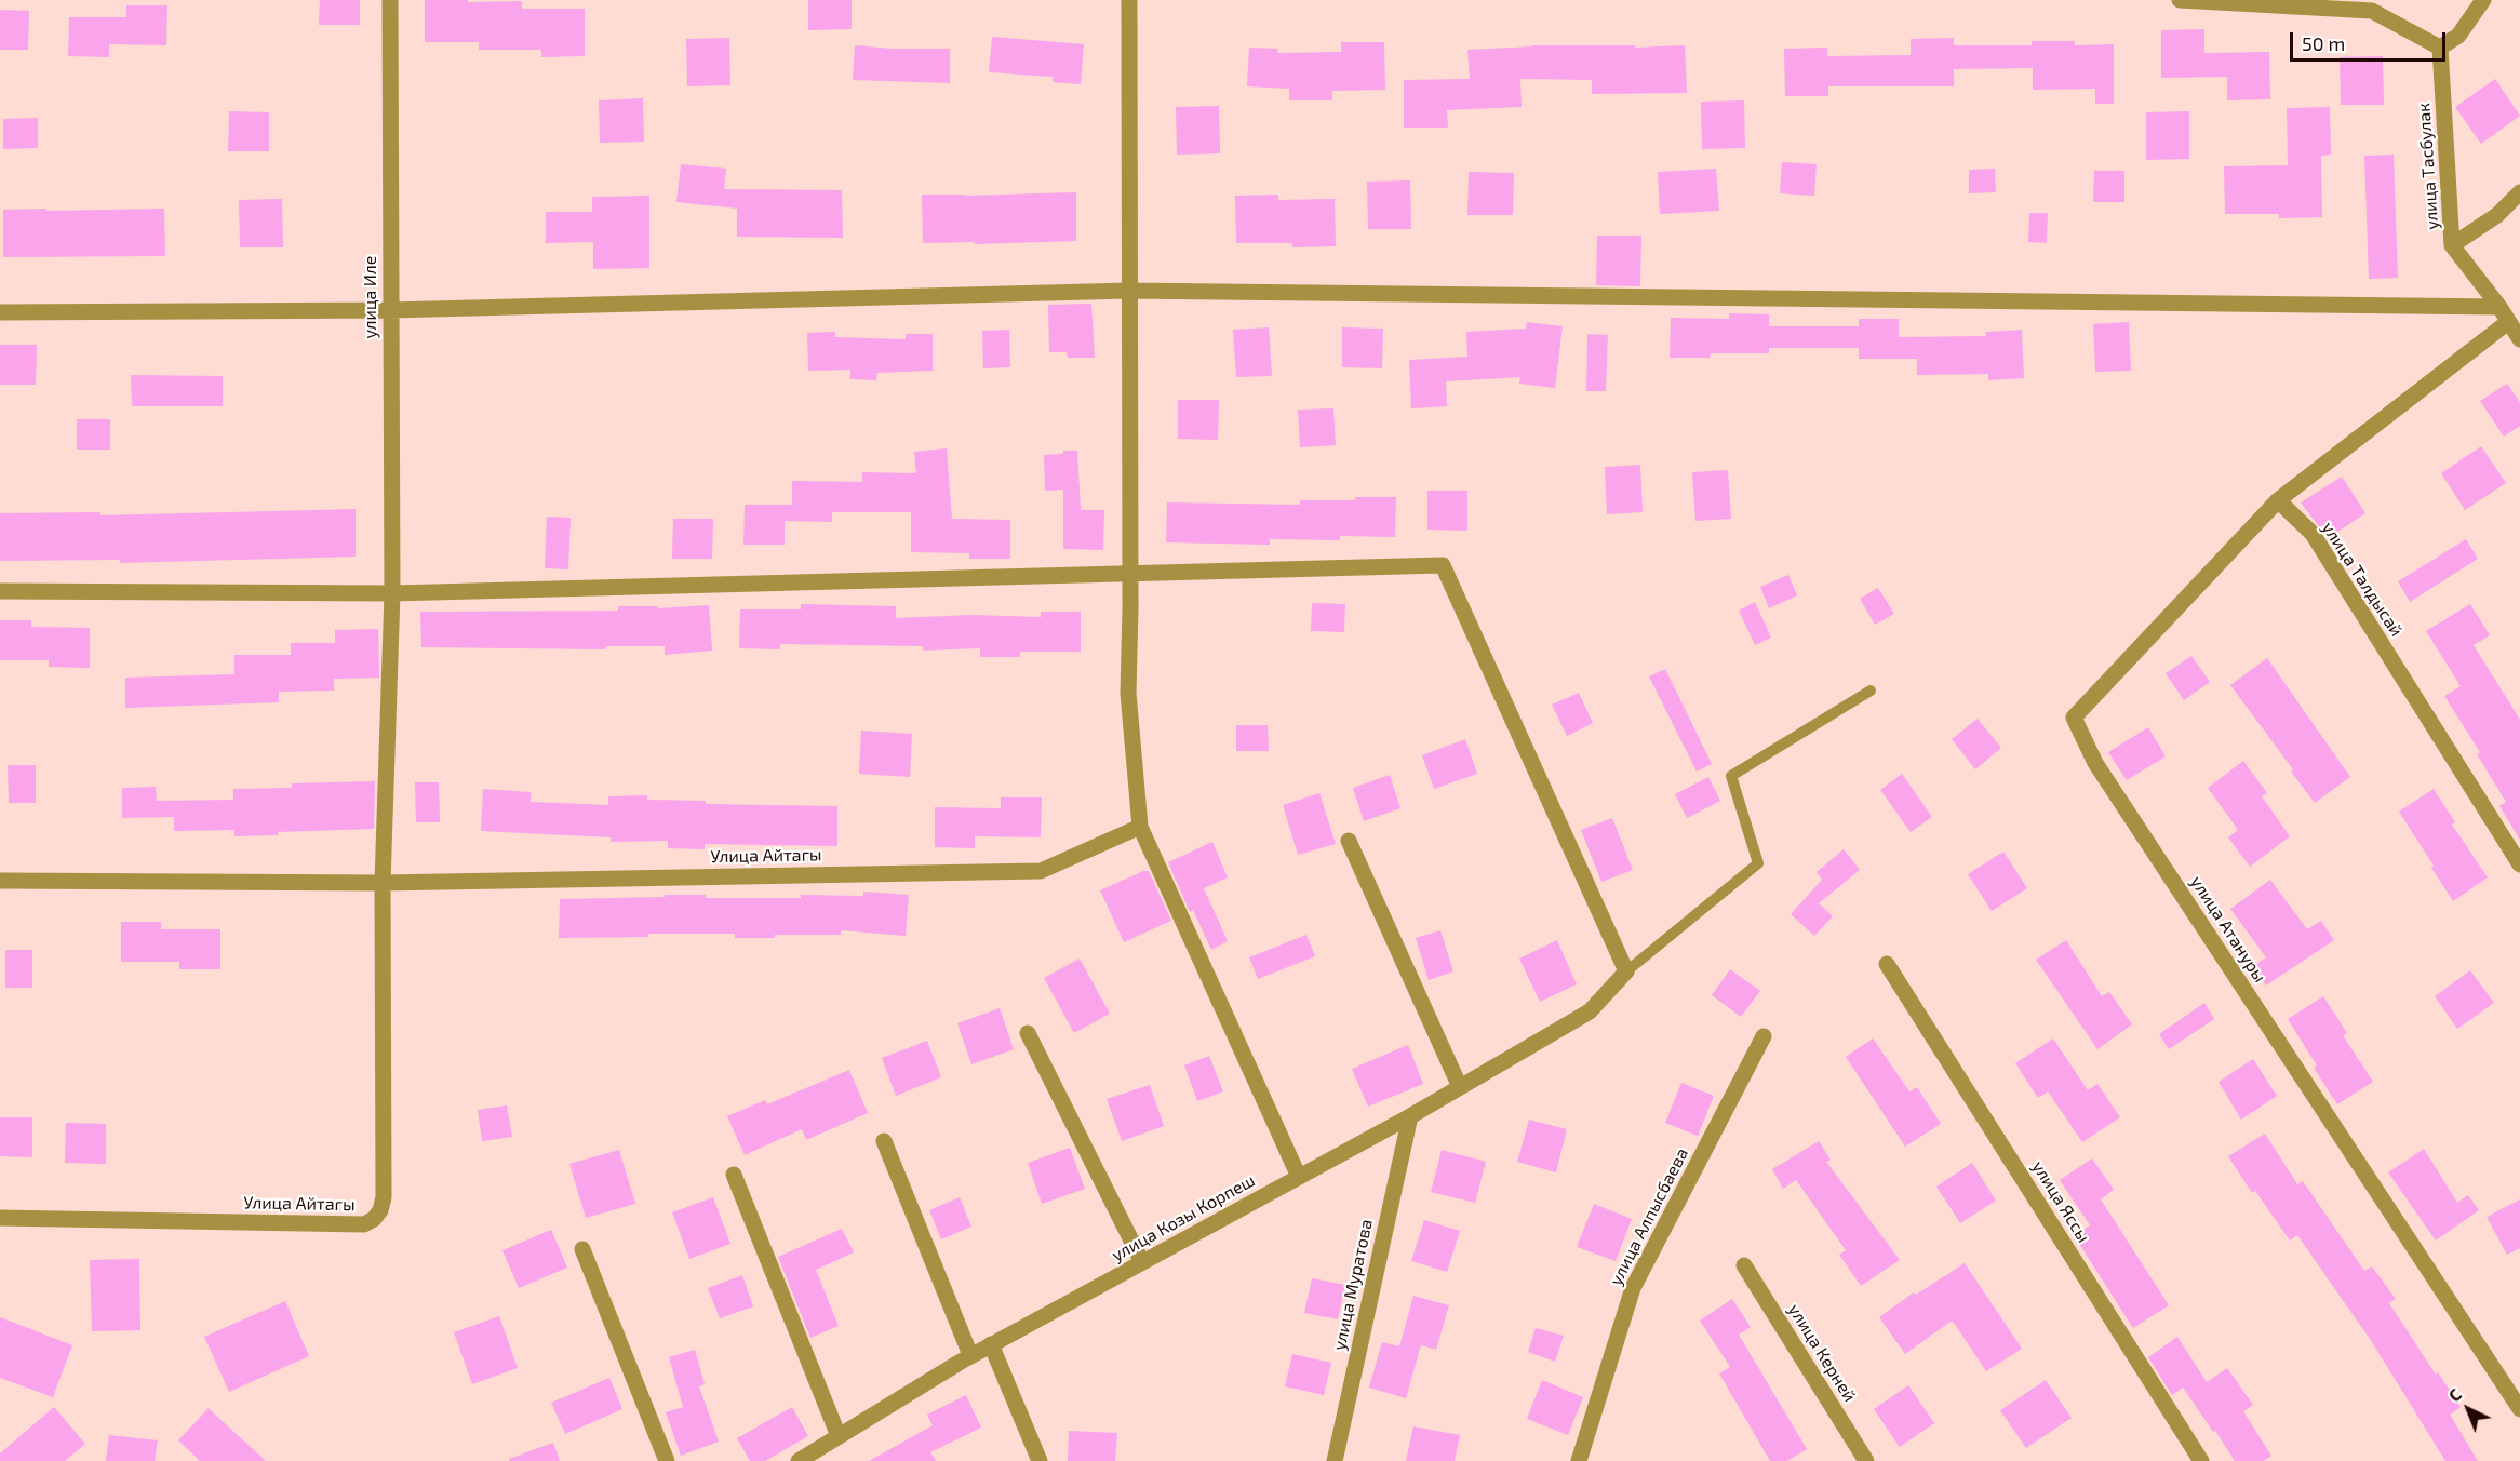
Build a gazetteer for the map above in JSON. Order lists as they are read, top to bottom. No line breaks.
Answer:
{"streets":{"street":["улица Тасбулак","улица Иле","улица Талдысай","Улица Айтагы","улица Атануры","улица Яссы","улица Алпысбаева","улица Козы Корпеш","улица Муратова","улица Керней"]},"crossings":[["улица Иле","Улица Айтагы"],["улица Талдысай","улица Атануры"],["улица Козы Корпеш","улица Муратова"]],"scale_bar":"50 m","north":"top left"}
